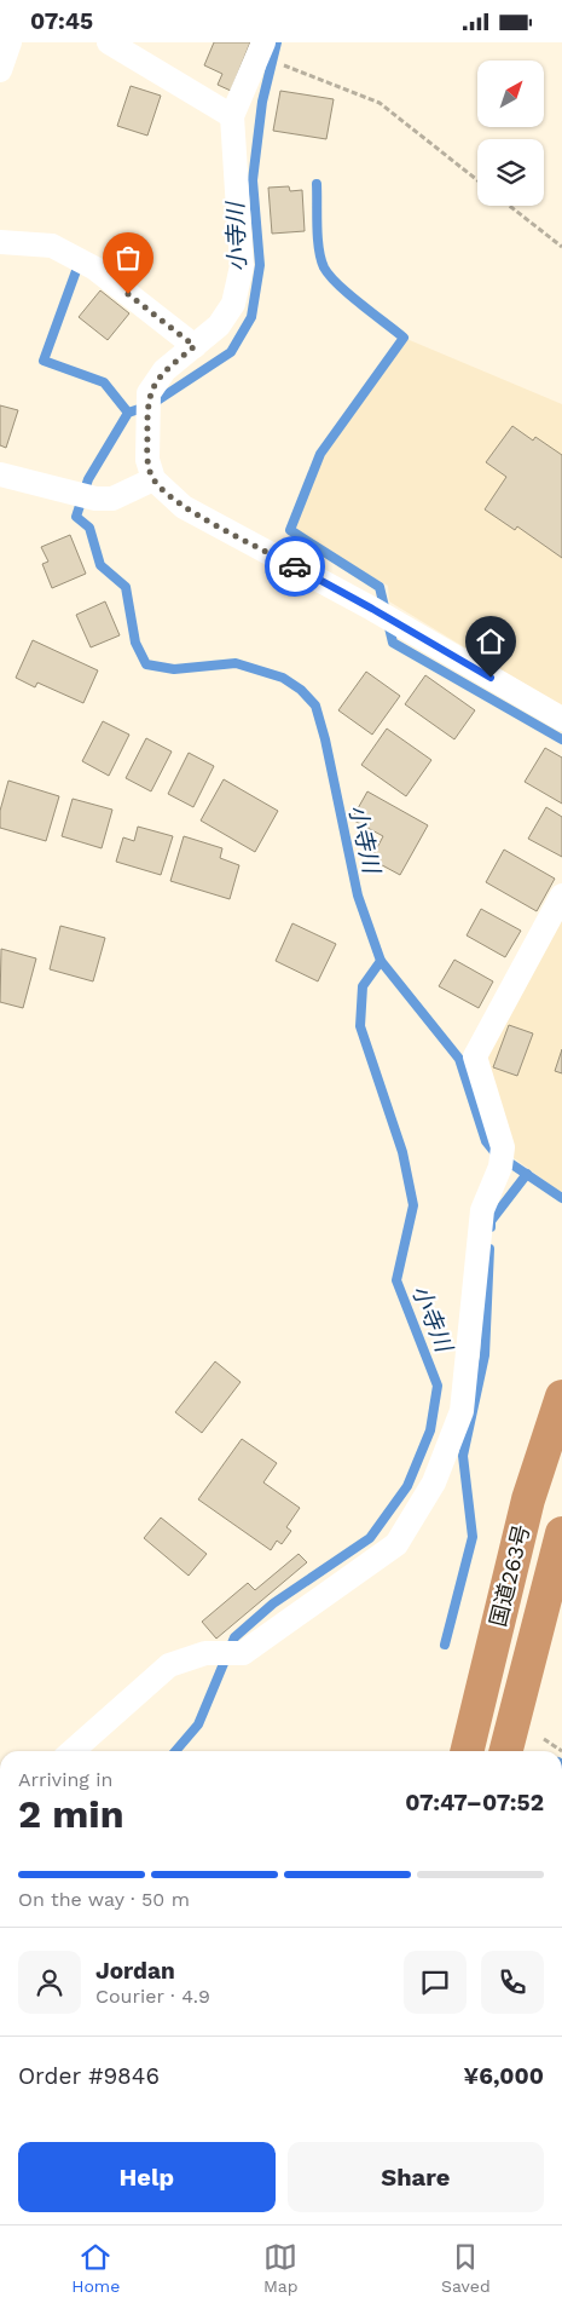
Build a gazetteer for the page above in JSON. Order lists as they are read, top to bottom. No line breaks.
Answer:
{"streets":{"highway":["国道263号"]},"water":["小寺川"],"north":"top right","page":{"status":"07:45","heading":["2 min","Arriving in","07:47–07:52"],"panel":["Jordan","Courier · 4.9","Order #9846","¥6,000"],"bar":"On the way · 50 m","buttons":["Help","Share"],"tabs":["Home","Map","Saved"]}}
